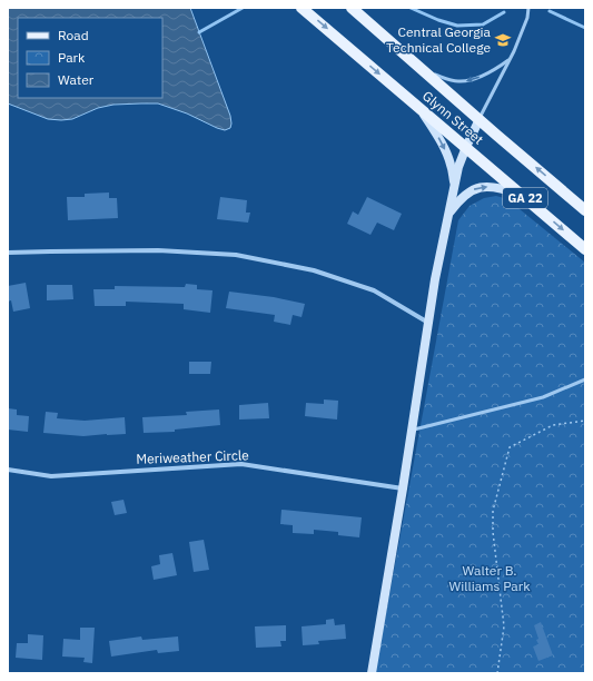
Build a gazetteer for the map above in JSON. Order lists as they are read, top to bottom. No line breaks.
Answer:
{"streets":{"main road":["Glynn Street","GA 22"],"street":["Meriweather Circle"]},"parks":["Walter B. Williams Park"],"places":{"school or university":["Central Georgia Technical College"]},"legend":["Road","Park","Water"]}
